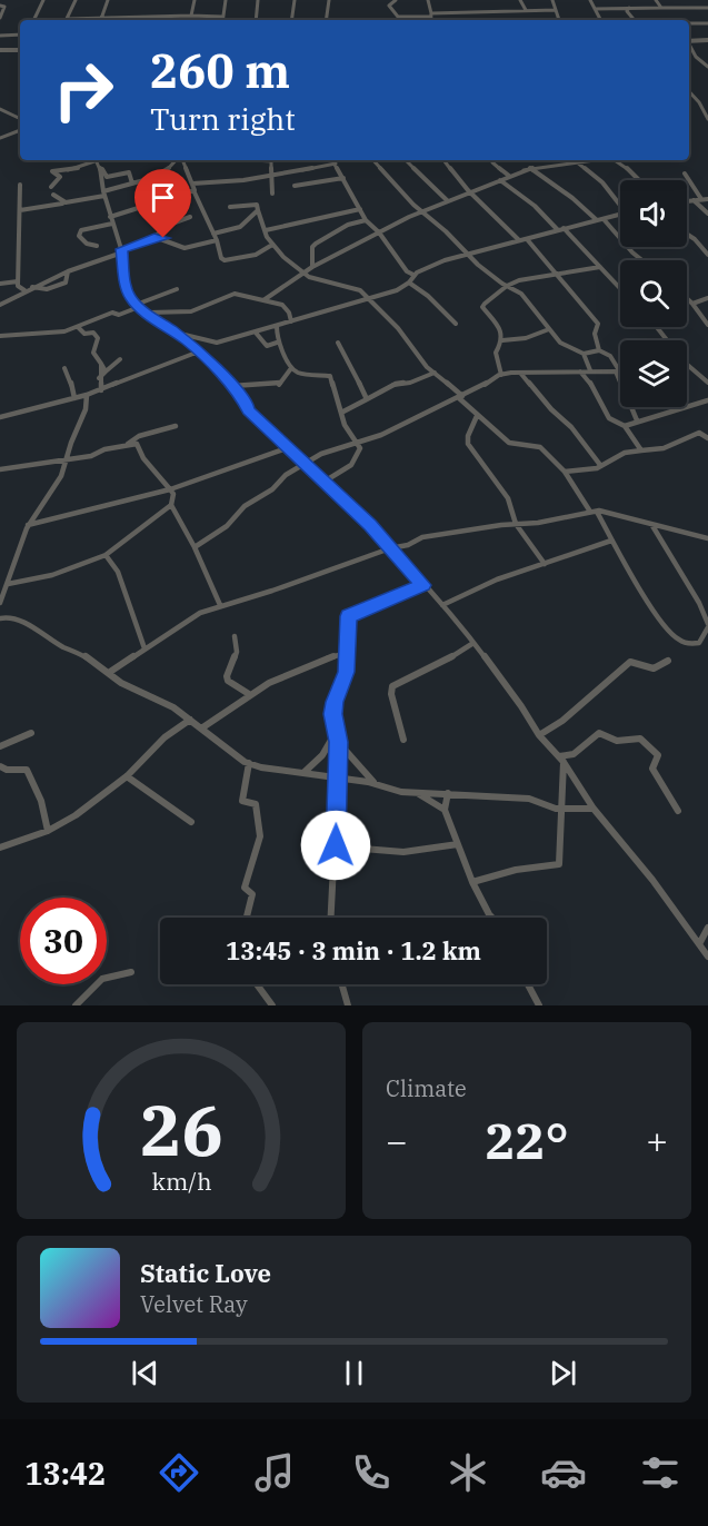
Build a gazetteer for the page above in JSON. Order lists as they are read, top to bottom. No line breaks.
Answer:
{"page":{"turn":["260 m","Turn right"],"limit":"30","trip":"13:45 · 3 min · 1.2 km","tile":"Climate","heat":["−","22°","+"],"song":["Static Love","Velvet Ray"],"tabs":"13:42","gauge":["26","km/h"]}}
